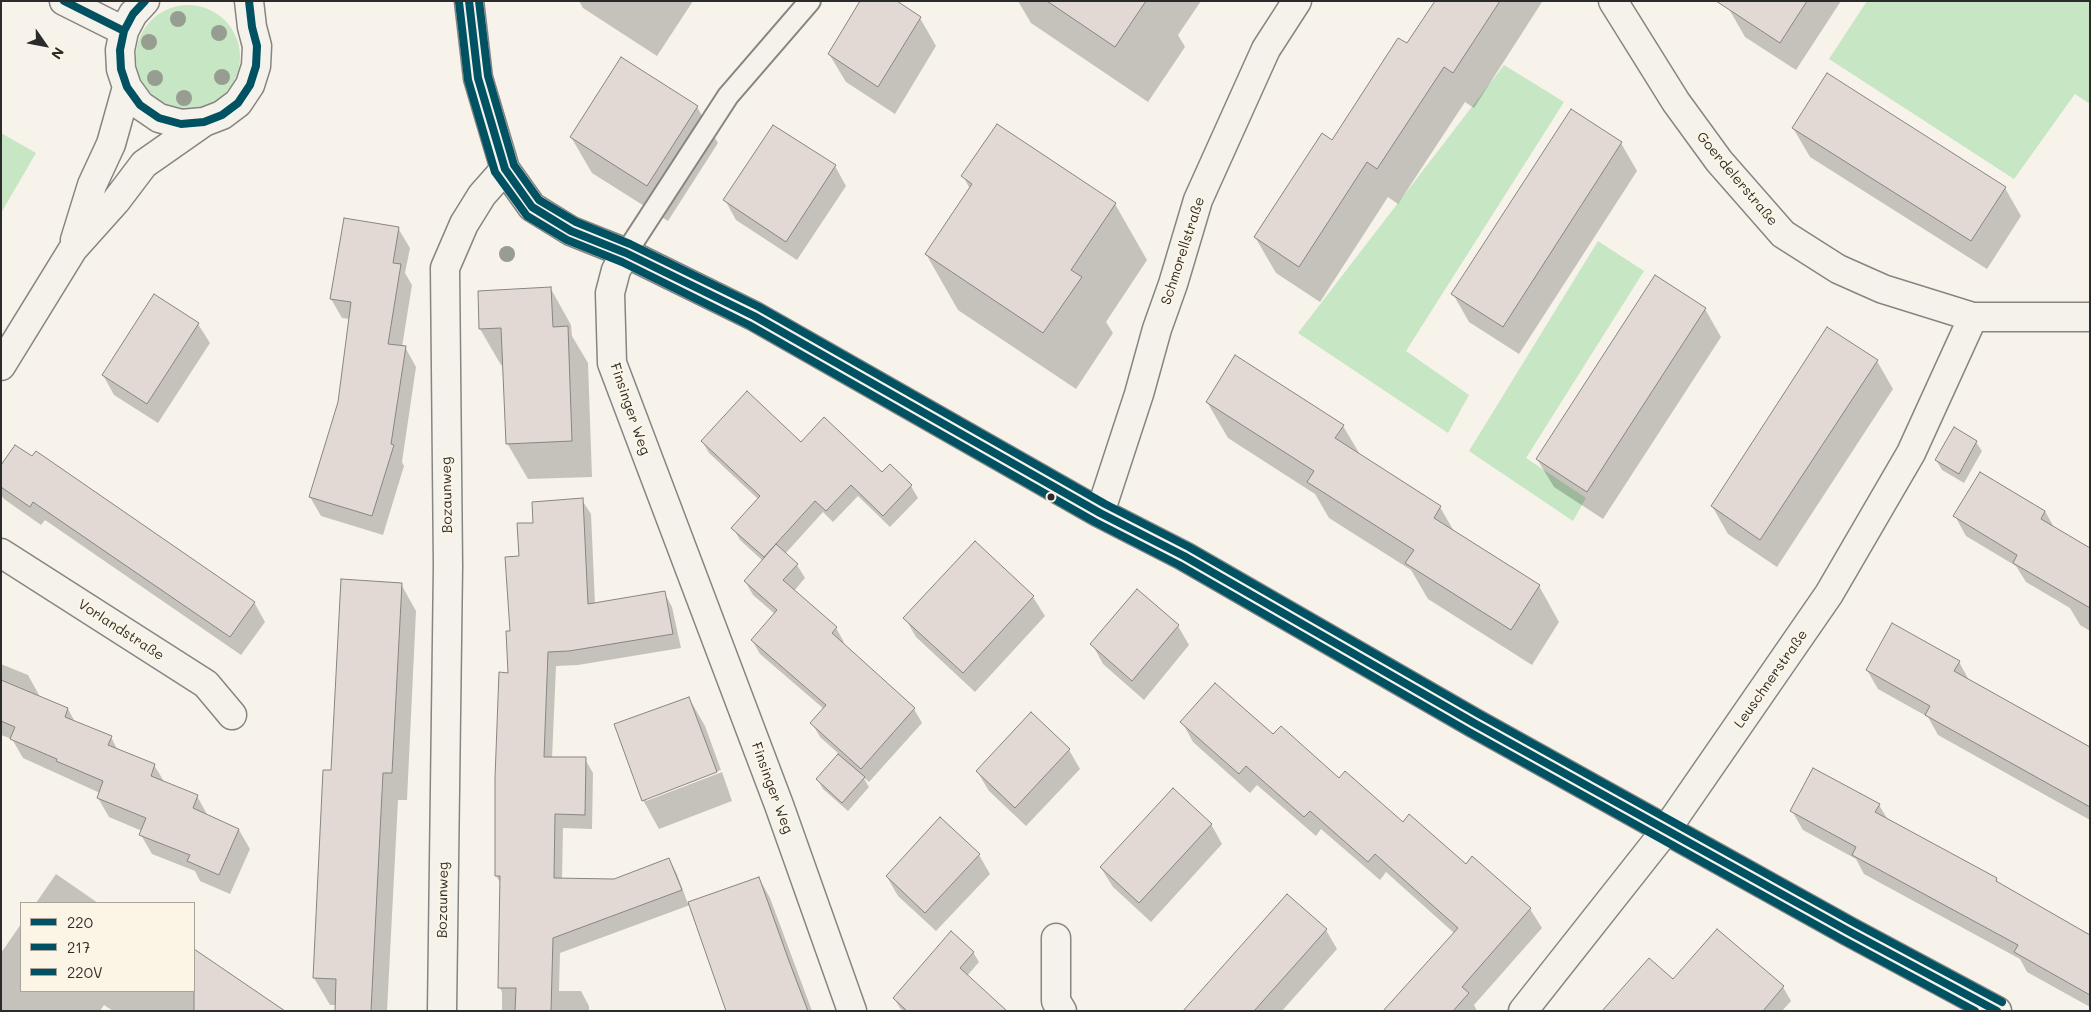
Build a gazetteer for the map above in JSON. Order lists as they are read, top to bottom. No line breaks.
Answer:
{"streets":{"street":["Goerdelerstraße","Schmorellstraße","Finsinger Weg","Bozaunweg","Vorlandstraße","Leuschnerstraße"]},"crossings":[["Goerdelerstraße","Leuschnerstraße"]],"lines":["transit line 220","transit line 220V","transit line 217"],"legend":["220","217","220V"],"north":"bottom right"}
